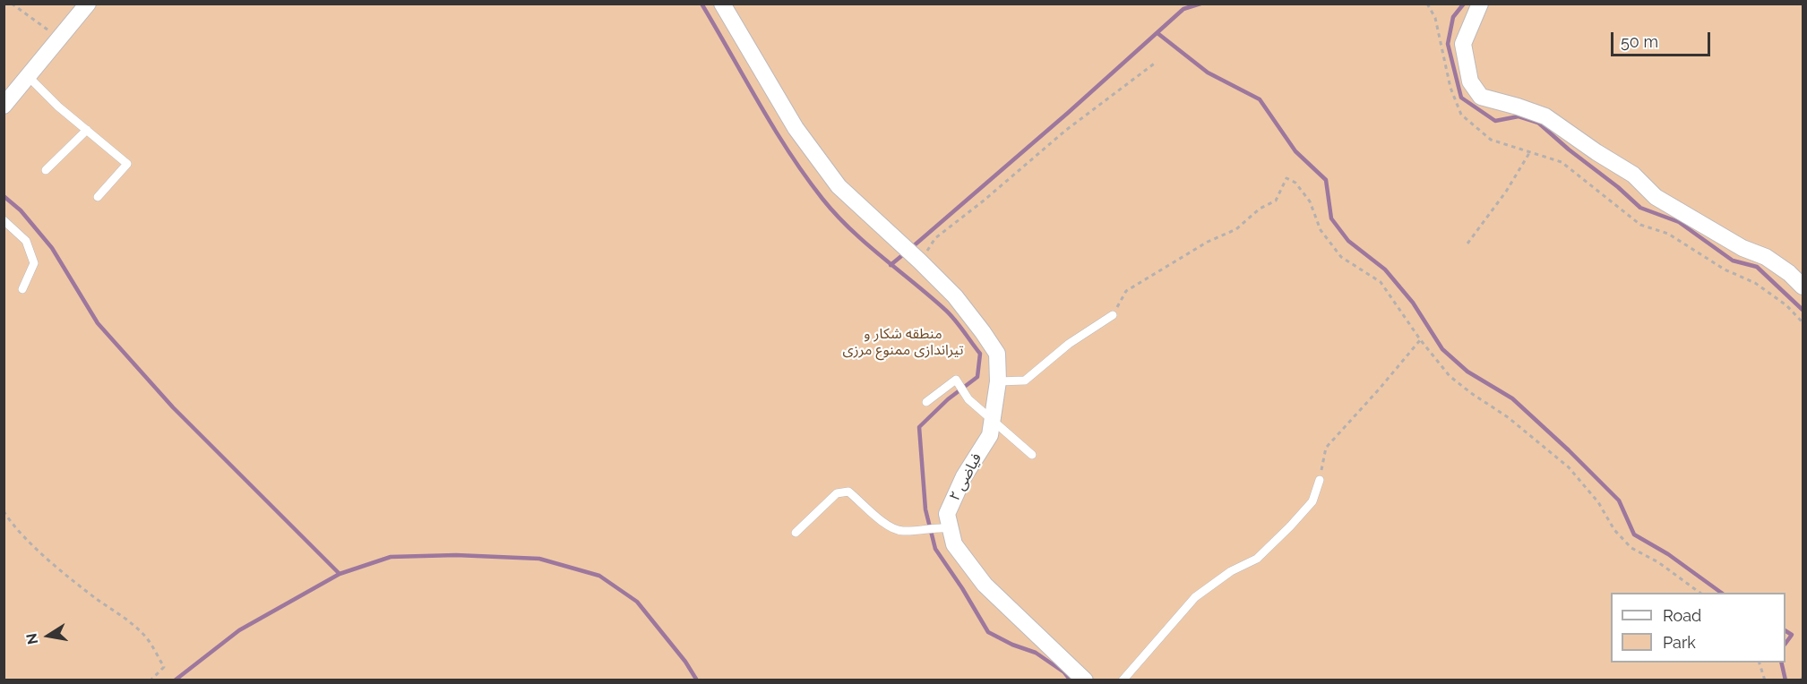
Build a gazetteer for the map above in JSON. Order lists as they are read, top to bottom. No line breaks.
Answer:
{"streets":{"street":["فیاضی ۲"]},"parks":["منطقه شکار و تیراندازی ممنوع مرزی"],"legend":["Road","Park"],"scale_bar":"50 m","north":"left"}
